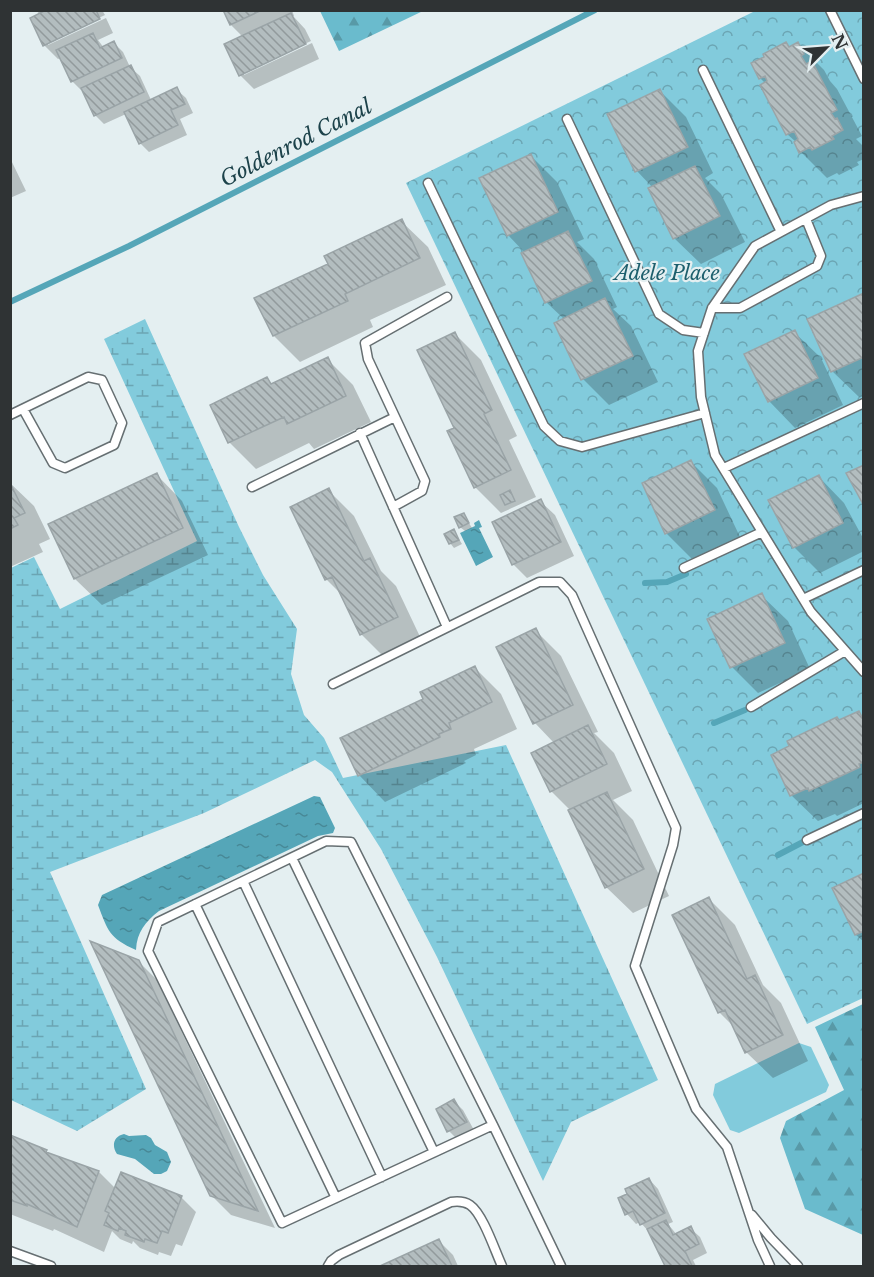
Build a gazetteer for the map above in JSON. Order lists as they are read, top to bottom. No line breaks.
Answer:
{"water":["Goldenrod Canal"],"parks":["Adele Place"],"north":"top right"}
